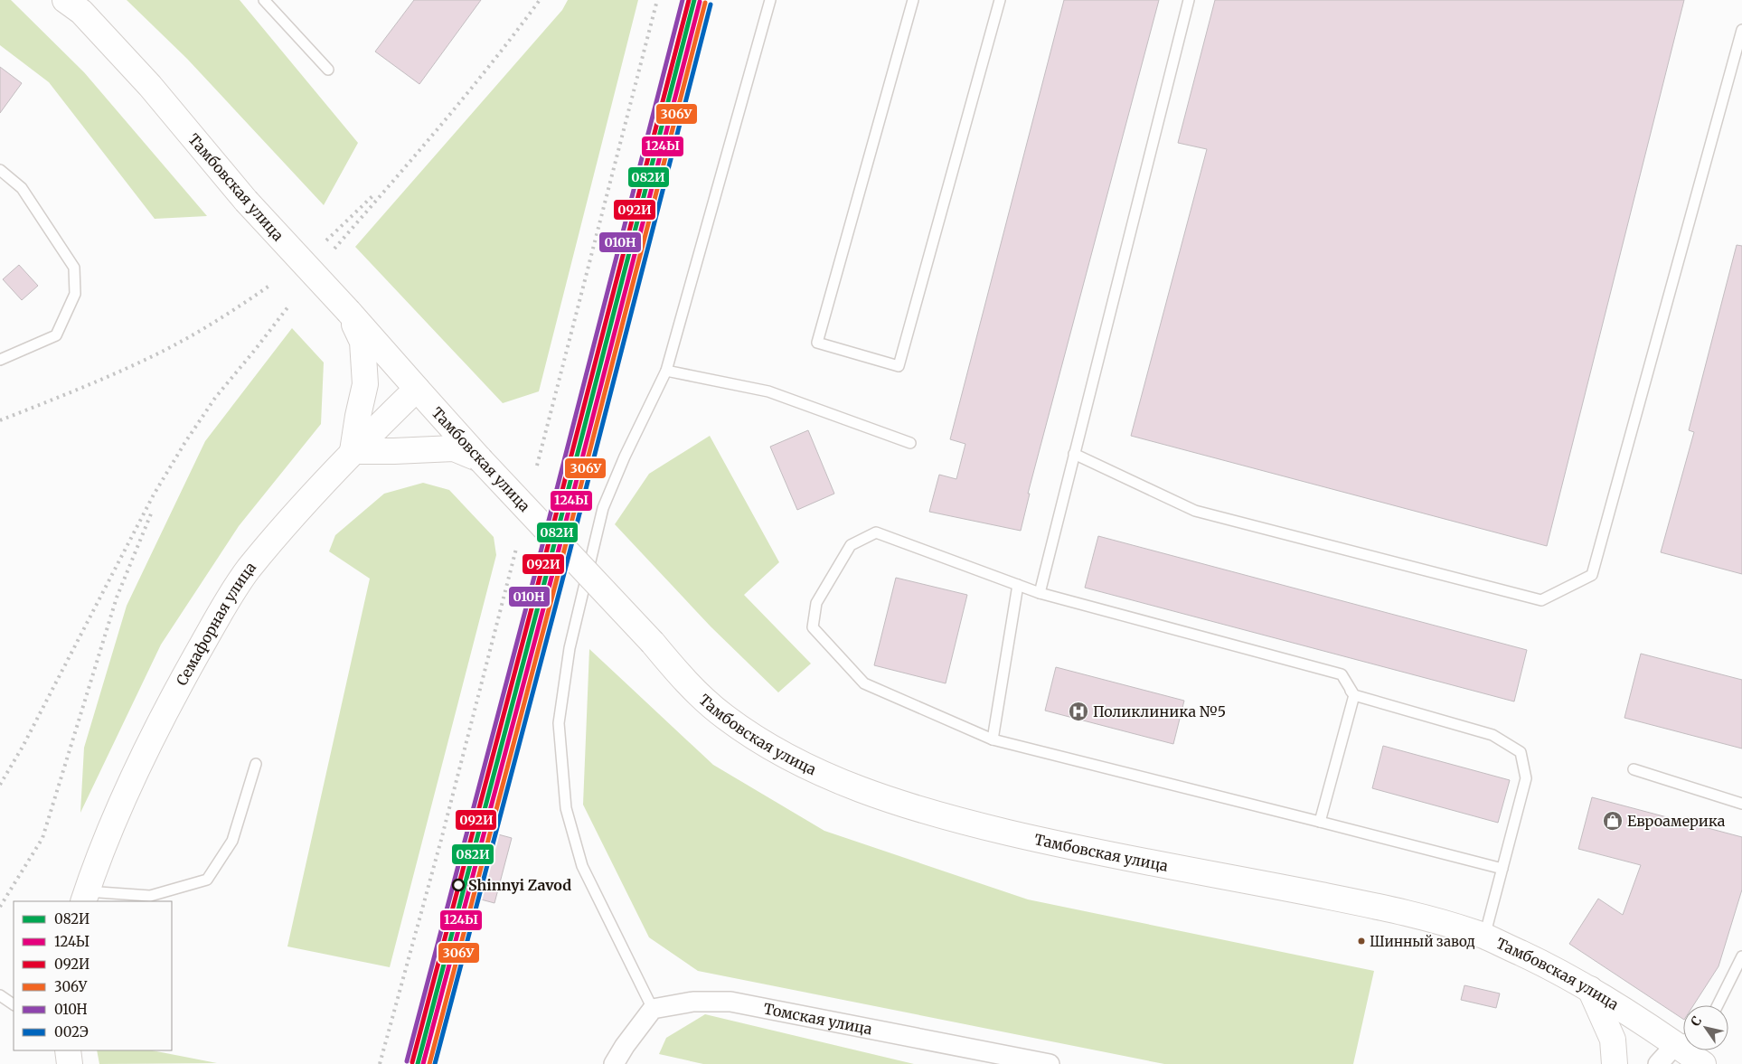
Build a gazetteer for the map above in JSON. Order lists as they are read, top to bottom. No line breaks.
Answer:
{"streets":{"main road":["Тамбовская улица","Семафорная улица"],"street":["Томская улица"]},"crossings":[["Тамбовская улица","Семафорная улица"]],"places":{"hospital":["Поликлиника №5"],"shop":["Евроамерика"],"other":["Shinnyi Zavod","Шинный завод"]},"lines":["transit line 082И","transit line 092И","transit line 010Н","transit line 124Ы","transit line 306У","transit line 002Э"],"legend":["082И","124Ы","092И","306У","010Н","002Э"],"north":"top left"}
